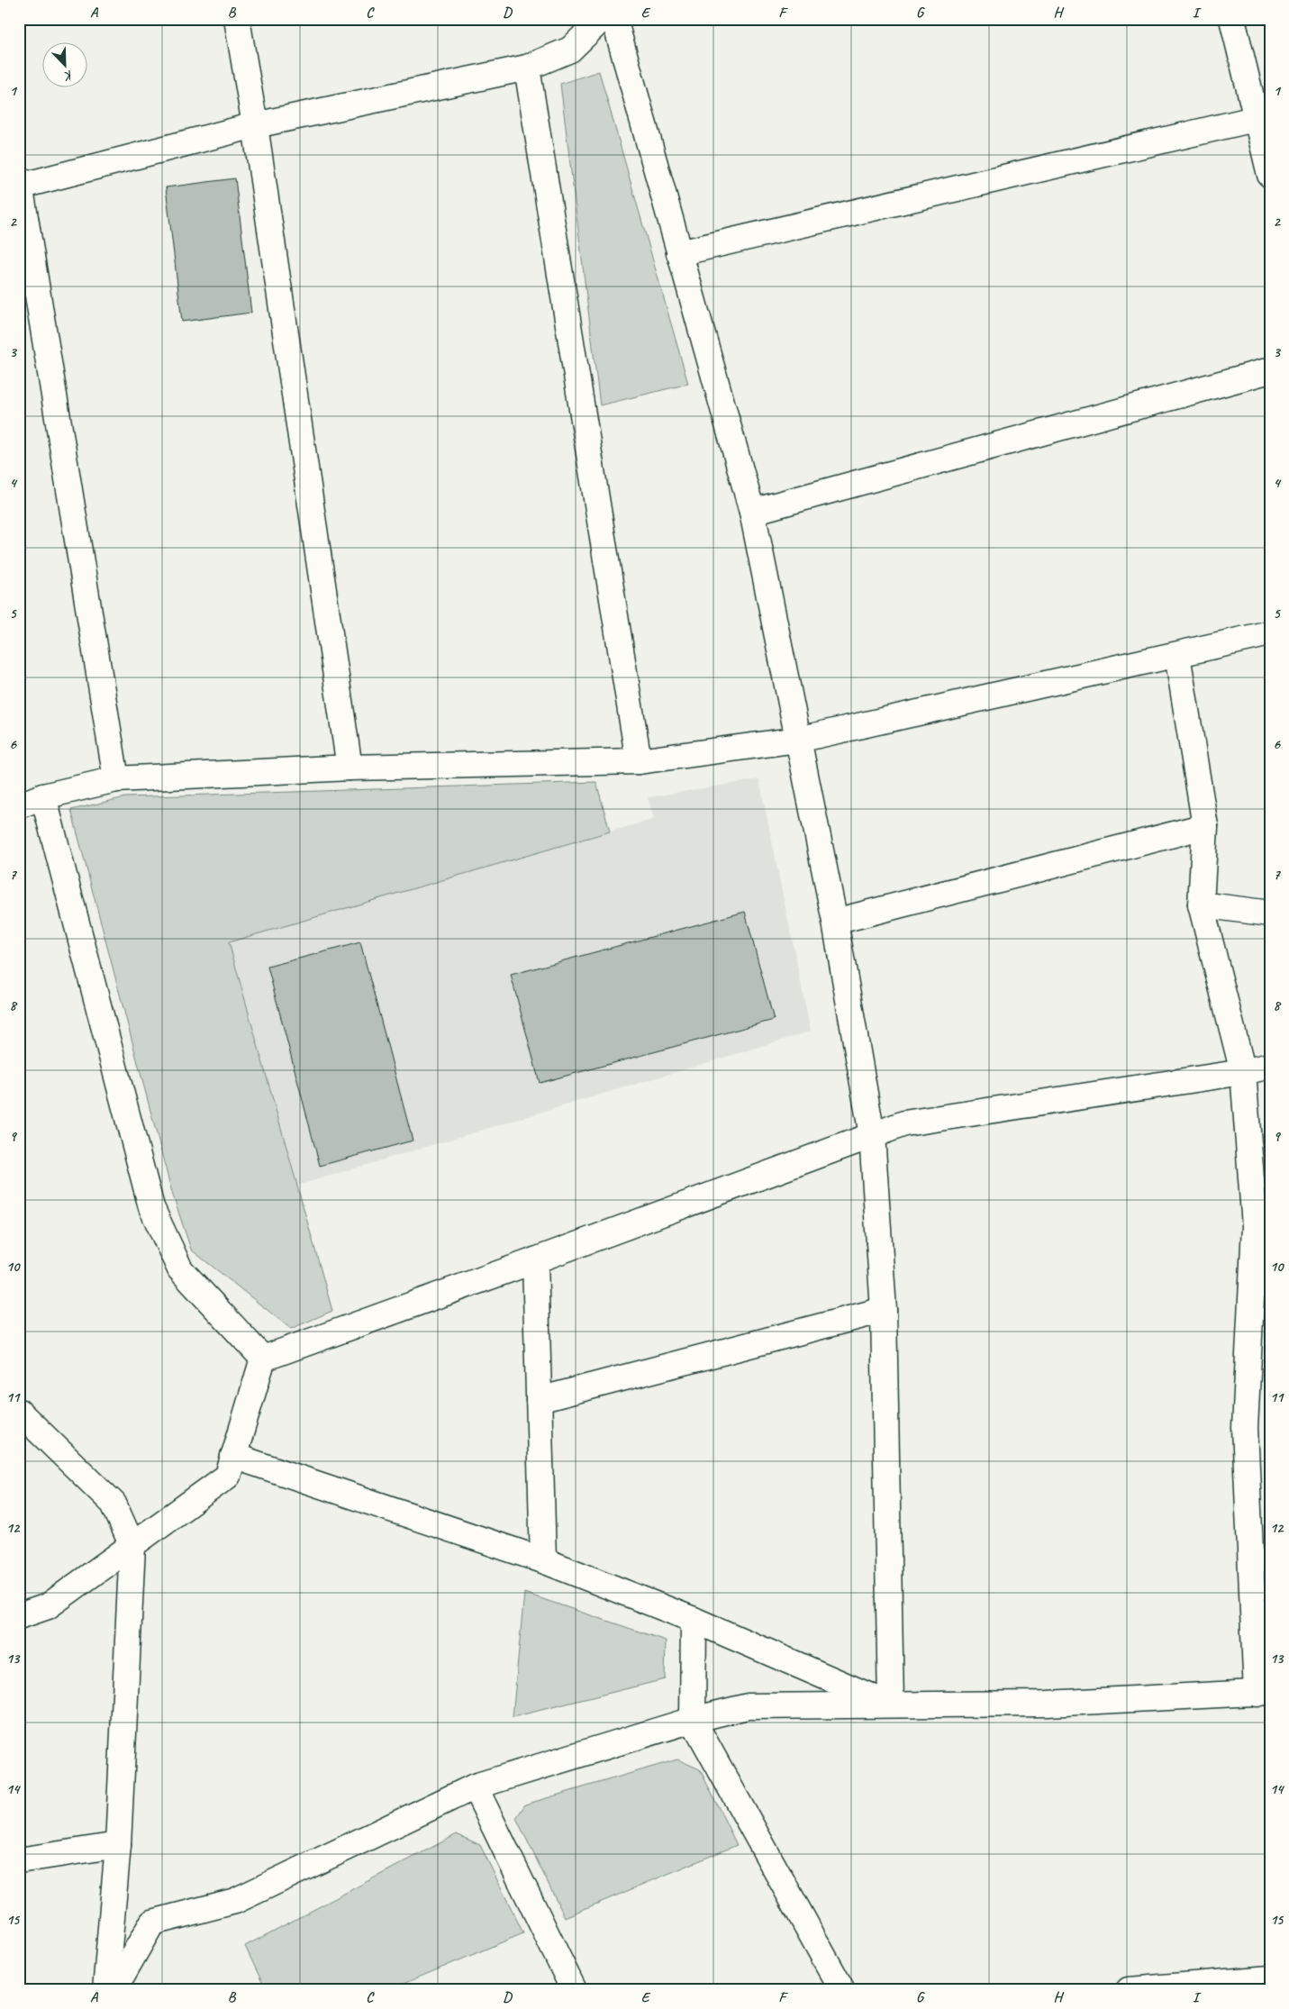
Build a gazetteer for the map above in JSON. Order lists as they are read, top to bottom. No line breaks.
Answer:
{"north":"bottom right","grid":{"columns":["A","B","C","D","E","F","G","H","I"],"rows":["1","2","3","4","5","6","7","8","9","10","11","12","13","14","15"]}}
